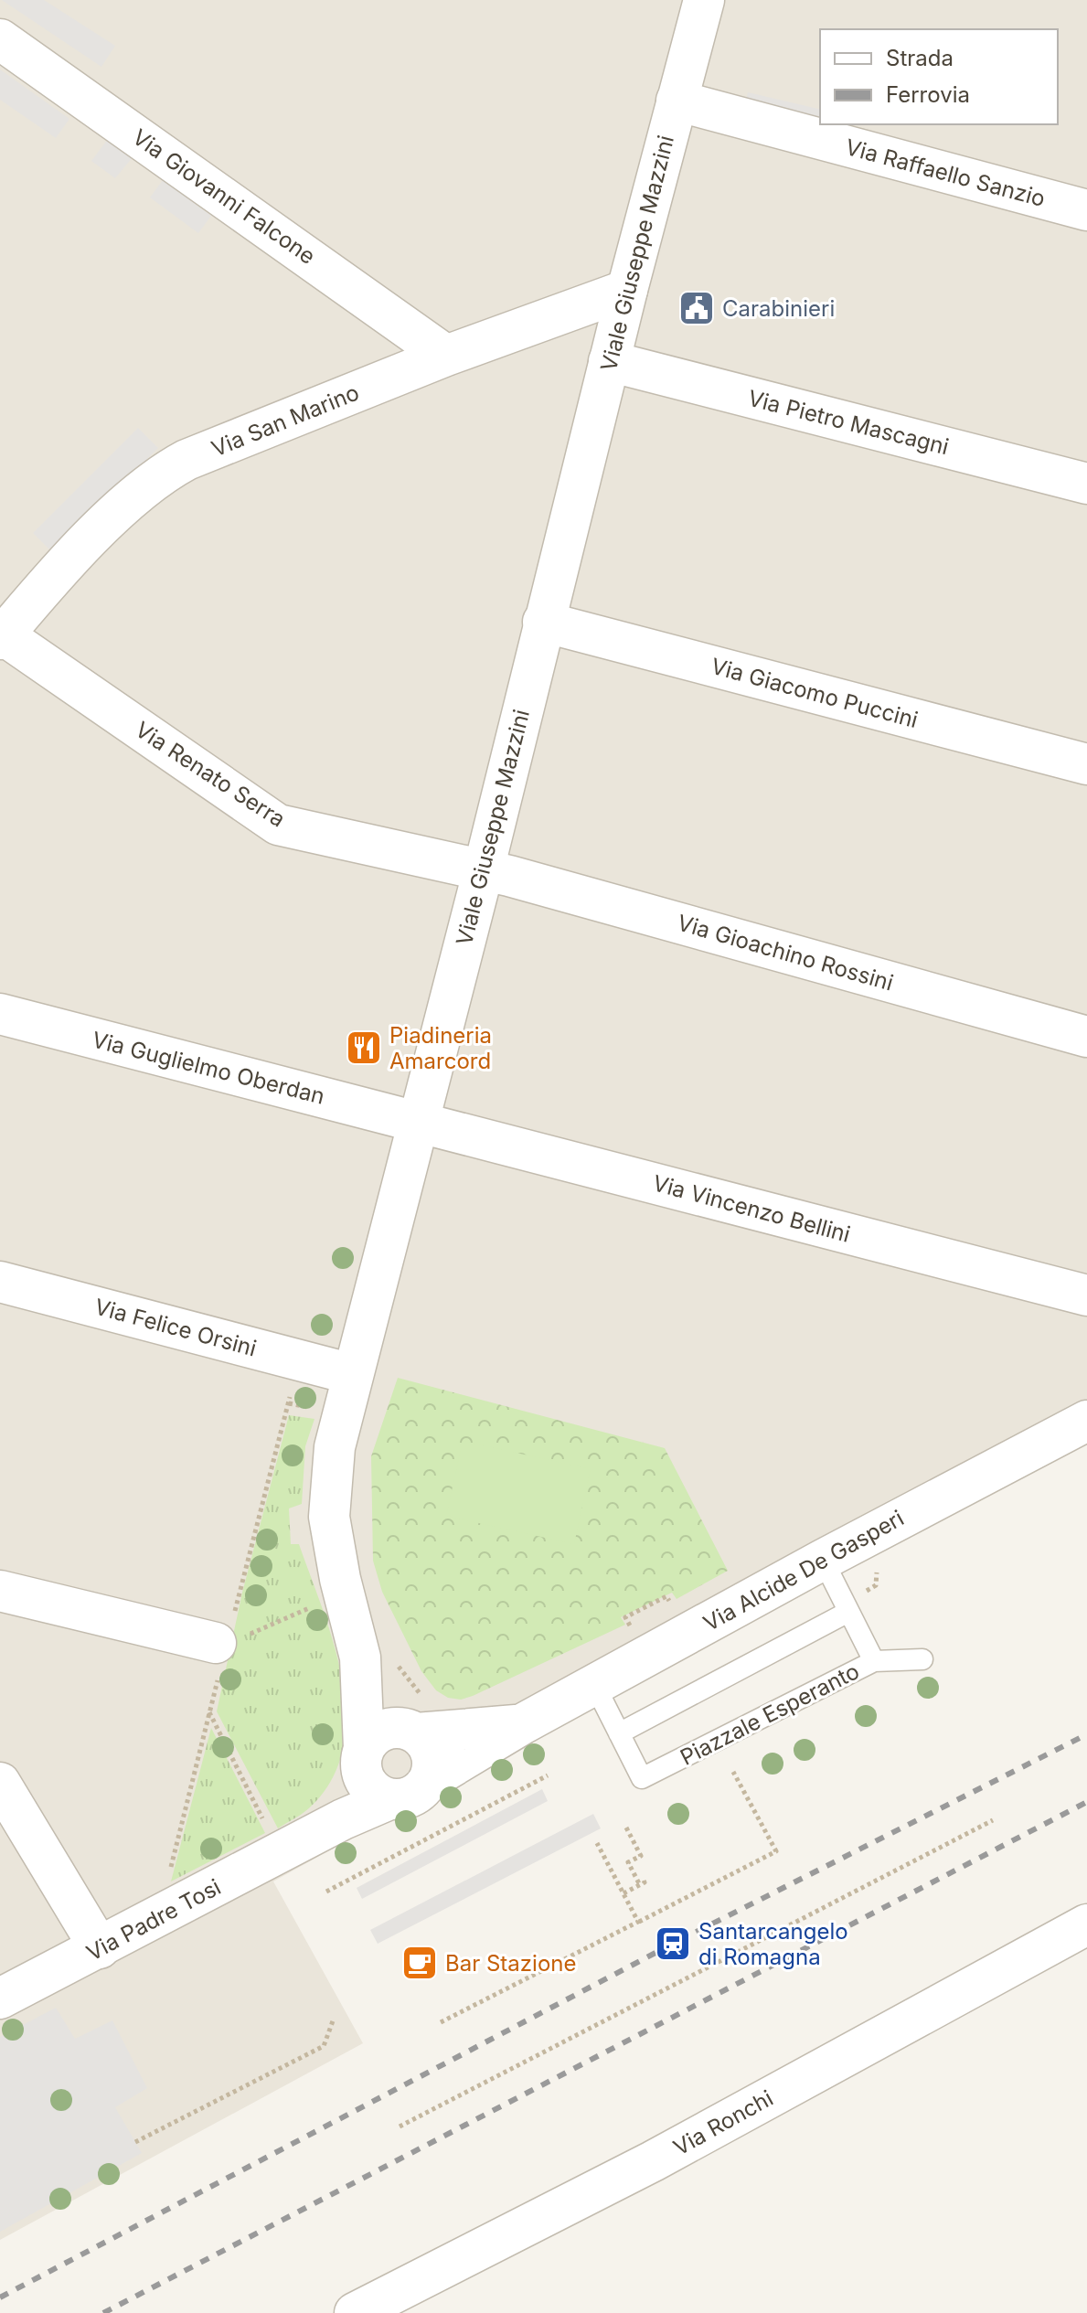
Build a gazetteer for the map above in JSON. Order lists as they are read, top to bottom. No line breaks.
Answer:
{"streets":{"street":["Via Raffaello Sanzio","Via Giovanni Falcone","Viale Giuseppe Mazzini","Via San Marino","Via Pietro Mascagni","Via Giacomo Puccini","Via Renato Serra","Via Gioachino Rossini","Via Guglielmo Oberdan","Via Vincenzo Bellini","Via Felice Orsini","Via Alcide De Gasperi","Via Padre Tosi","Via Ronchi"],"lane":["Piazzale Esperanto"]},"crossings":[["Via Raffaello Sanzio","Viale Giuseppe Mazzini"],["Via Giovanni Falcone","Via San Marino"],["Viale Giuseppe Mazzini","Via San Marino"],["Viale Giuseppe Mazzini","Via Pietro Mascagni"],["Viale Giuseppe Mazzini","Via Giacomo Puccini"],["Viale Giuseppe Mazzini","Via Renato Serra"],["Viale Giuseppe Mazzini","Via Gioachino Rossini"],["Viale Giuseppe Mazzini","Via Guglielmo Oberdan"],["Viale Giuseppe Mazzini","Via Vincenzo Bellini"],["Viale Giuseppe Mazzini","Via Felice Orsini"],["Viale Giuseppe Mazzini","Via Alcide De Gasperi"],["Viale Giuseppe Mazzini","Via Padre Tosi"],["Via San Marino","Via Renato Serra"],["Via Renato Serra","Via Gioachino Rossini"],["Via Guglielmo Oberdan","Via Vincenzo Bellini"],["Via Alcide De Gasperi","Piazzale Esperanto"],["Via Alcide De Gasperi","Via Padre Tosi"]],"places":{"public building":["Carabinieri"],"restaurant":["Piadineria Amarcord"],"station":["Santarcangelo di Romagna"],"cafe":["Bar Stazione"]},"legend":["Strada","Ferrovia"]}
